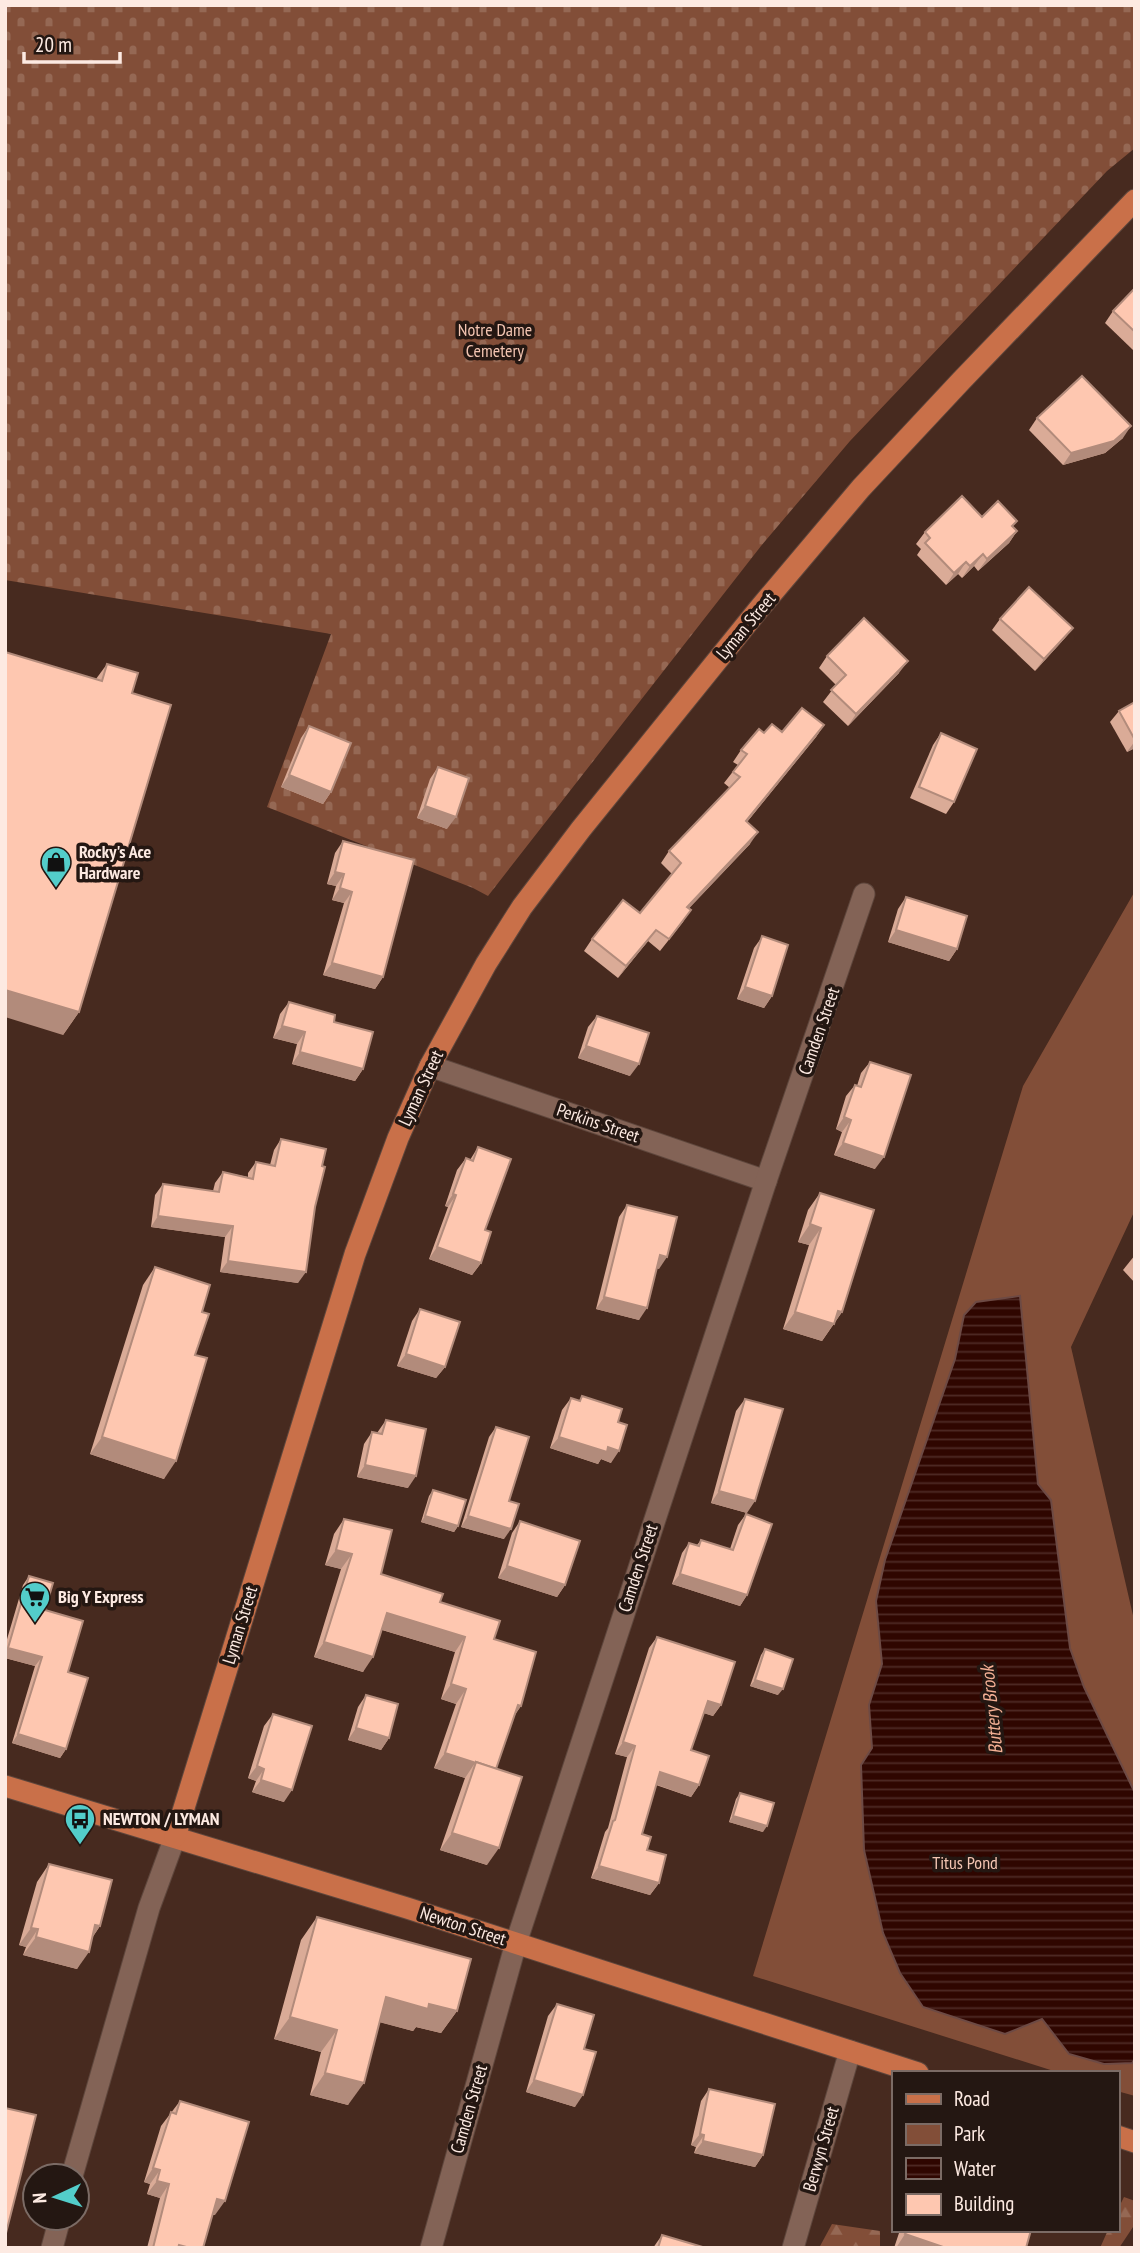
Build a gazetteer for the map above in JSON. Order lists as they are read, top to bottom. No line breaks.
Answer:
{"streets":{"main road":["Lyman Street","Newton Street"],"street":["Camden Street","Perkins Street","Berwyn Street"]},"crossings":[["Lyman Street","Perkins Street"],["Lyman Street","Newton Street"],["Camden Street","Perkins Street"],["Camden Street","Newton Street"],["Newton Street","Berwyn Street"]],"water":["Buttery Brook"],"parks":["Notre Dame Cemetery","Titus Pond"],"places":{"shop":["Rocky's Ace Hardware"],"supermarket":["Big Y Express"],"bus stop":["NEWTON / LYMAN"]},"legend":["Road","Park","Water","Building"],"scale_bar":"20 m","north":"left"}
